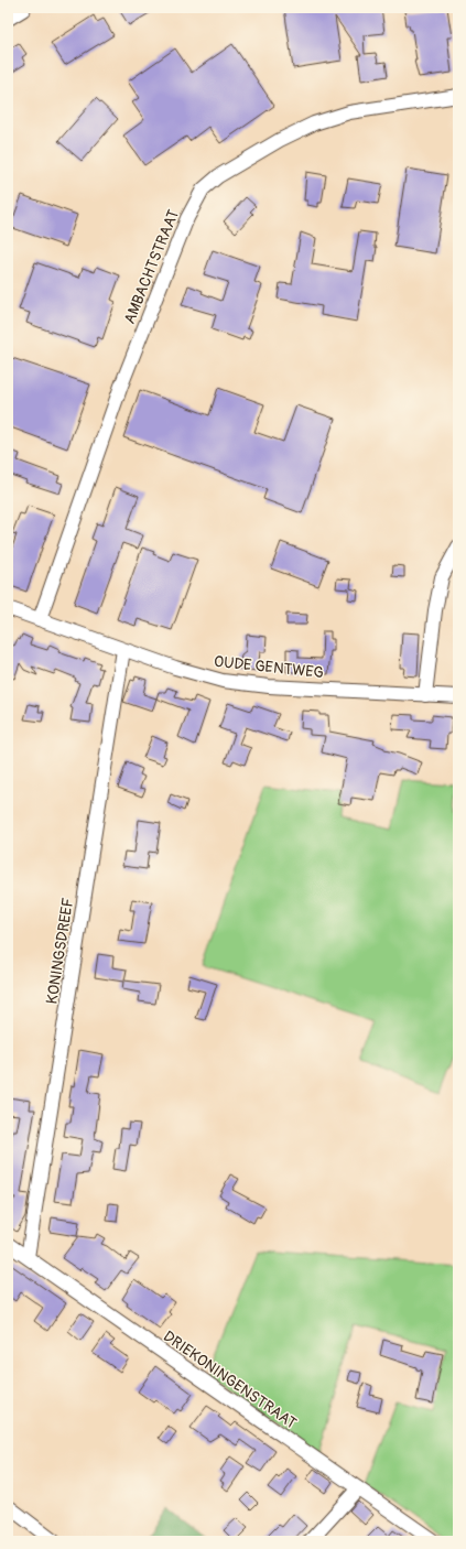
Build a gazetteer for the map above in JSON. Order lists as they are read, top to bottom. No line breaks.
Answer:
{"streets":{"street":["AMBACHTSTRAAT","OUDE GENTWEG","KONINGSDREEF","DRIEKONINGENSTRAAT"]},"crossings":[["AMBACHTSTRAAT","OUDE GENTWEG"],["OUDE GENTWEG","KONINGSDREEF"],["KONINGSDREEF","DRIEKONINGENSTRAAT"]]}
